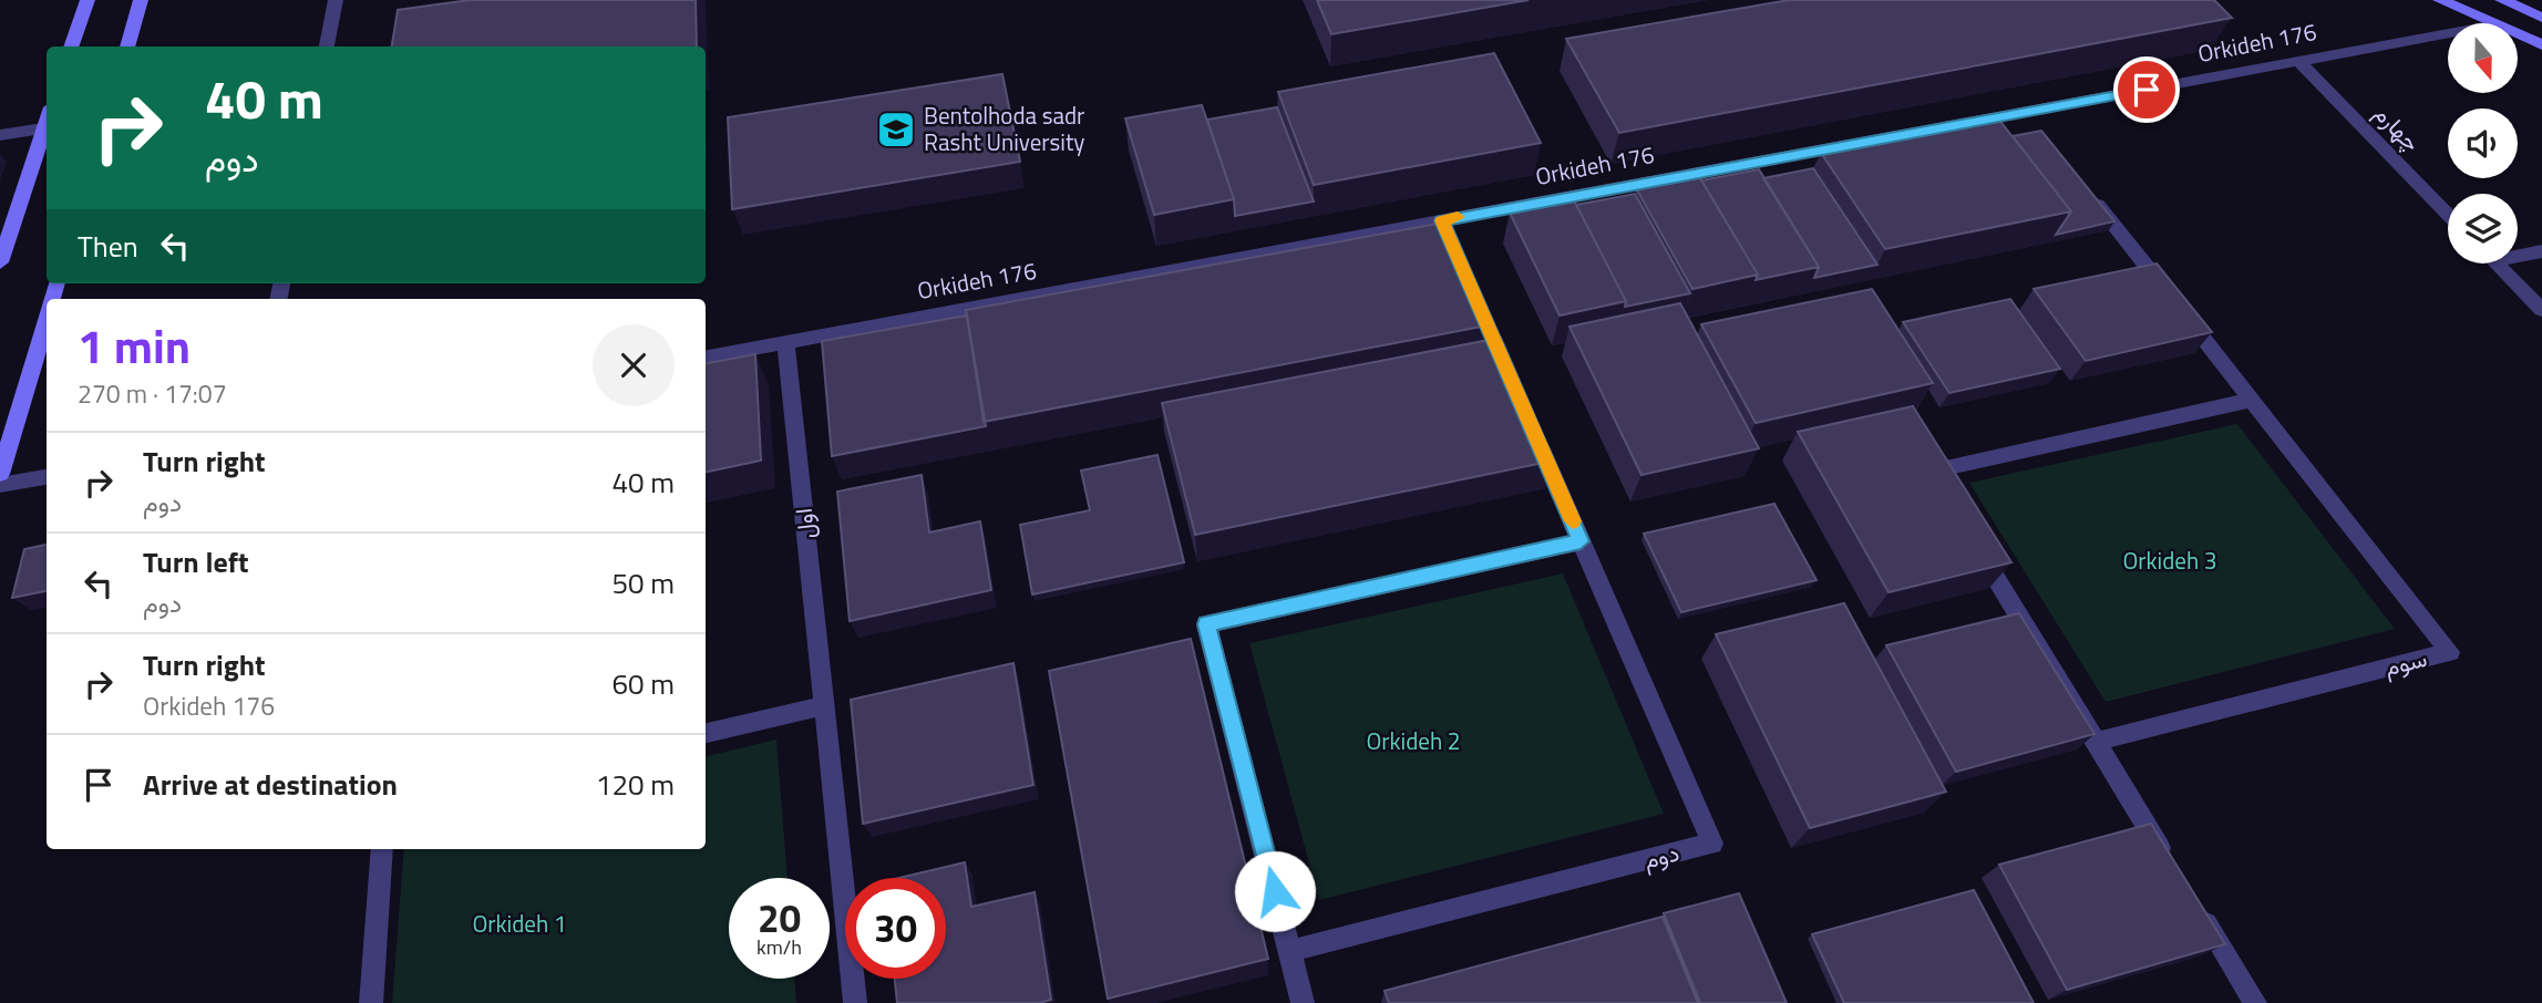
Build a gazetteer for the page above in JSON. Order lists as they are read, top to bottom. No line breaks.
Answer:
{"streets":{"street":["Orkideh 176","چهارم","اول","سوم","دوم"]},"crossings":[["Orkideh 176","چهارم"],["Orkideh 176","اول"]],"parks":["Orkideh 3","Orkideh 2","Orkideh 1"],"places":{"school or university":["Bentolhoda sadr Rasht University"]},"north":"bottom","page":{"turn":["40 m","دوم"],"then":"Then","heading":["1 min","270 m · 17:07"],"list":[{"name":"Turn right","note":"دوم","value":"40 m"},{"name":"Turn left","note":"دوم","value":"50 m"},{"name":"Turn right","note":"Orkideh 176","value":"60 m"},{"name":"Arrive at destination","value":"120 m"}],"speed":"20 km/h","limit":"30"}}
